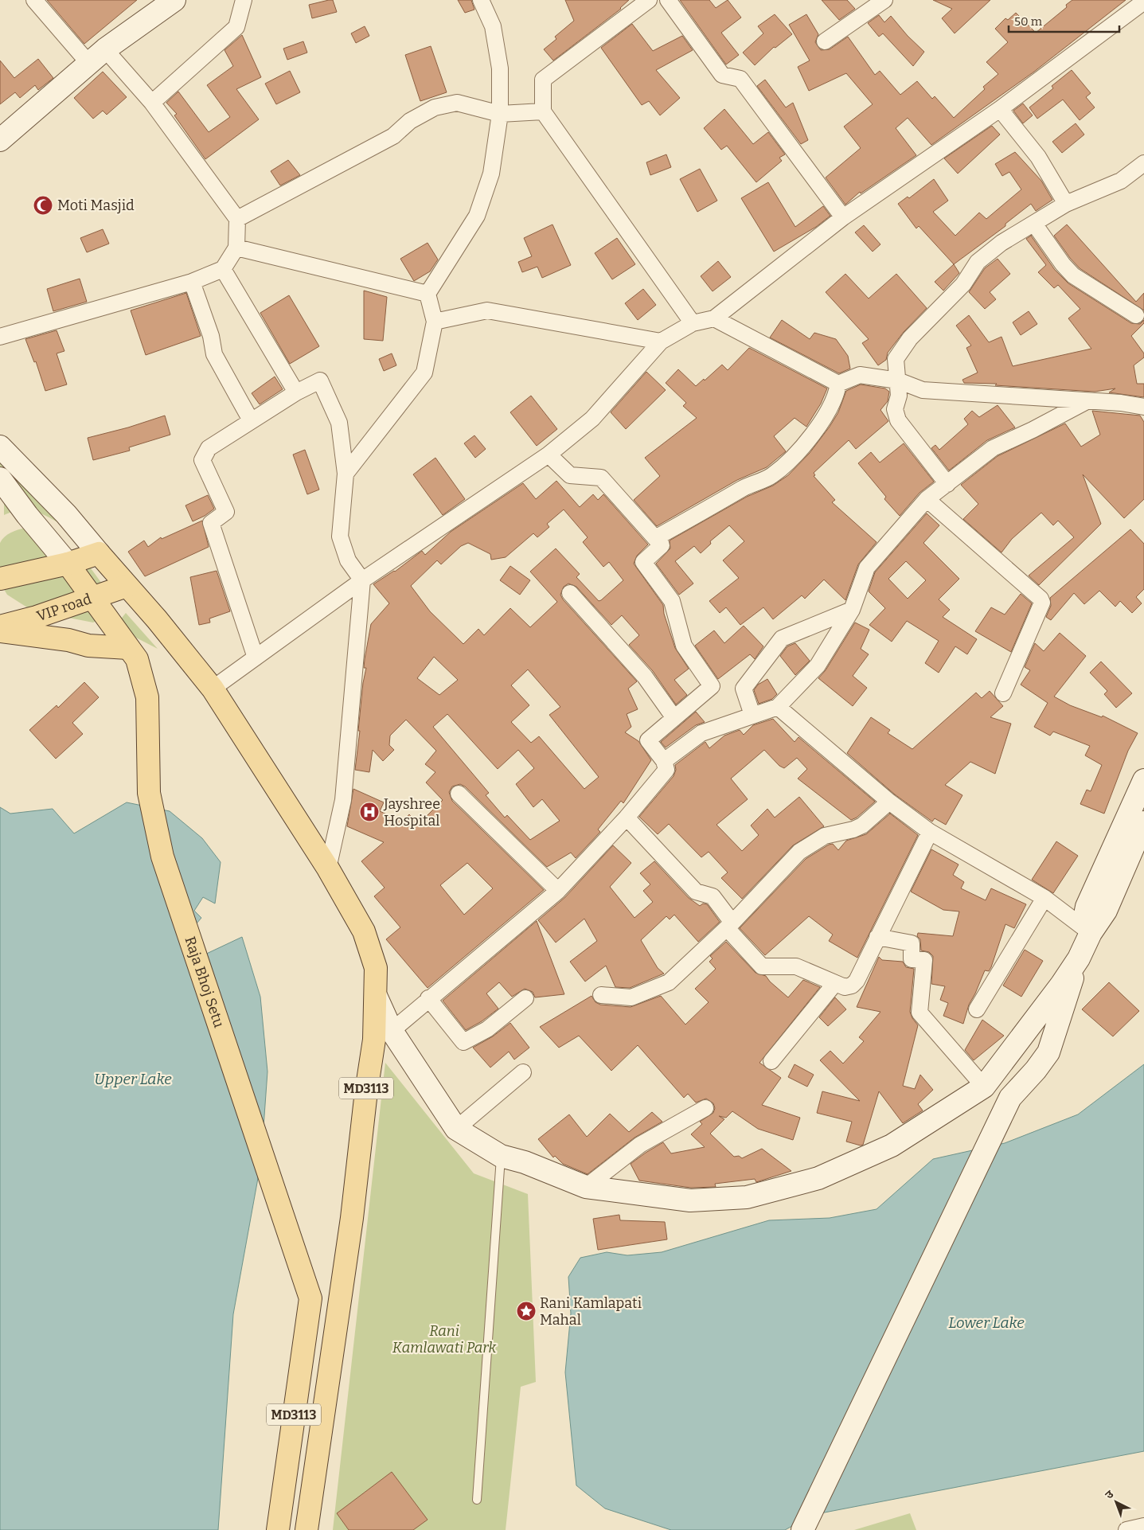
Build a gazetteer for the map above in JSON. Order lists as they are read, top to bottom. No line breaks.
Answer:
{"streets":{"main road":["VIP road","Raja Bhoj Setu","MD3113"]},"water":["Upper Lake","Lower Lake"],"parks":["Rani Kamlawati Park"],"places":{"mosque":["Moti Masjid"],"hospital":["Jayshree Hospital"],"place":["Rani Kamlapati Mahal"]},"scale_bar":"50 m","north":"top left"}
